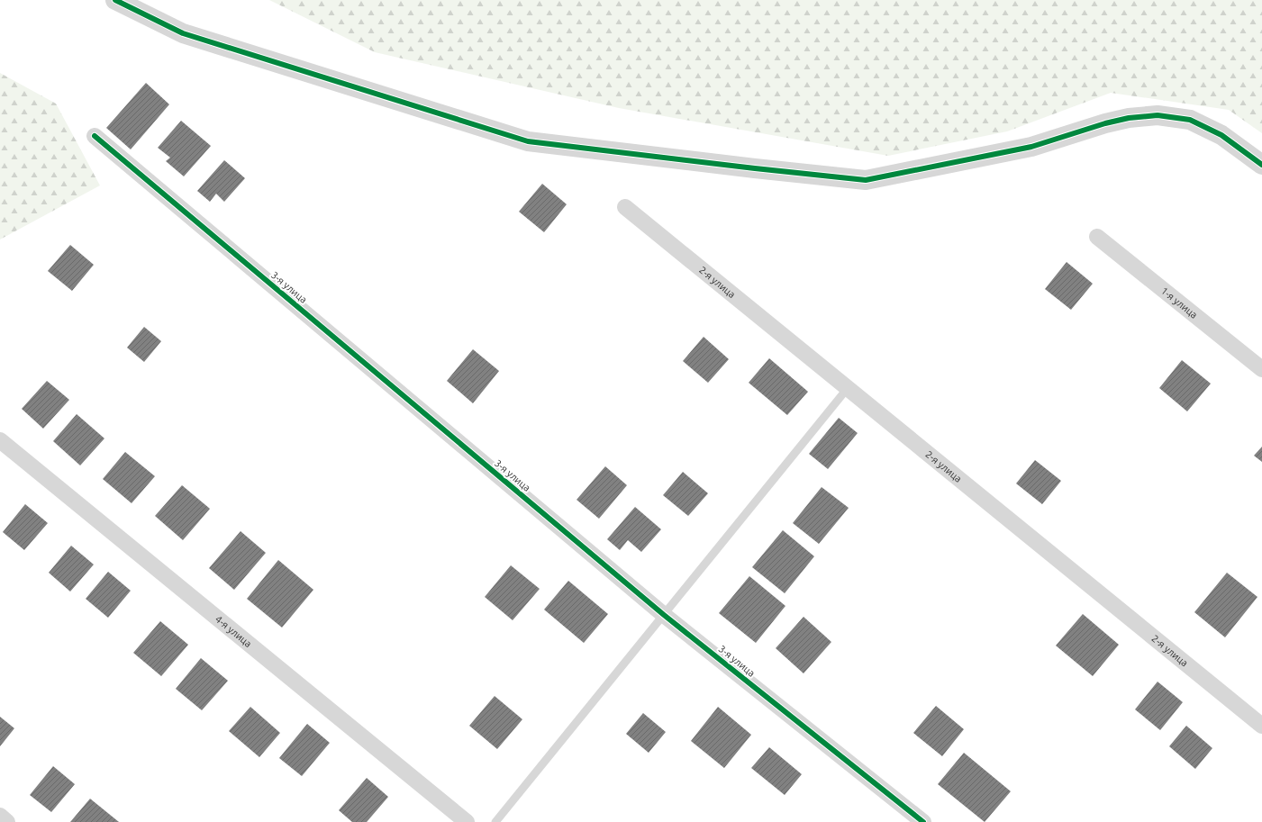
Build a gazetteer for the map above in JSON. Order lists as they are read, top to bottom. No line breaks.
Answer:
{"streets":{"street":["2-я улица","3-я улица","1-я улица","4-я улица"]}}
